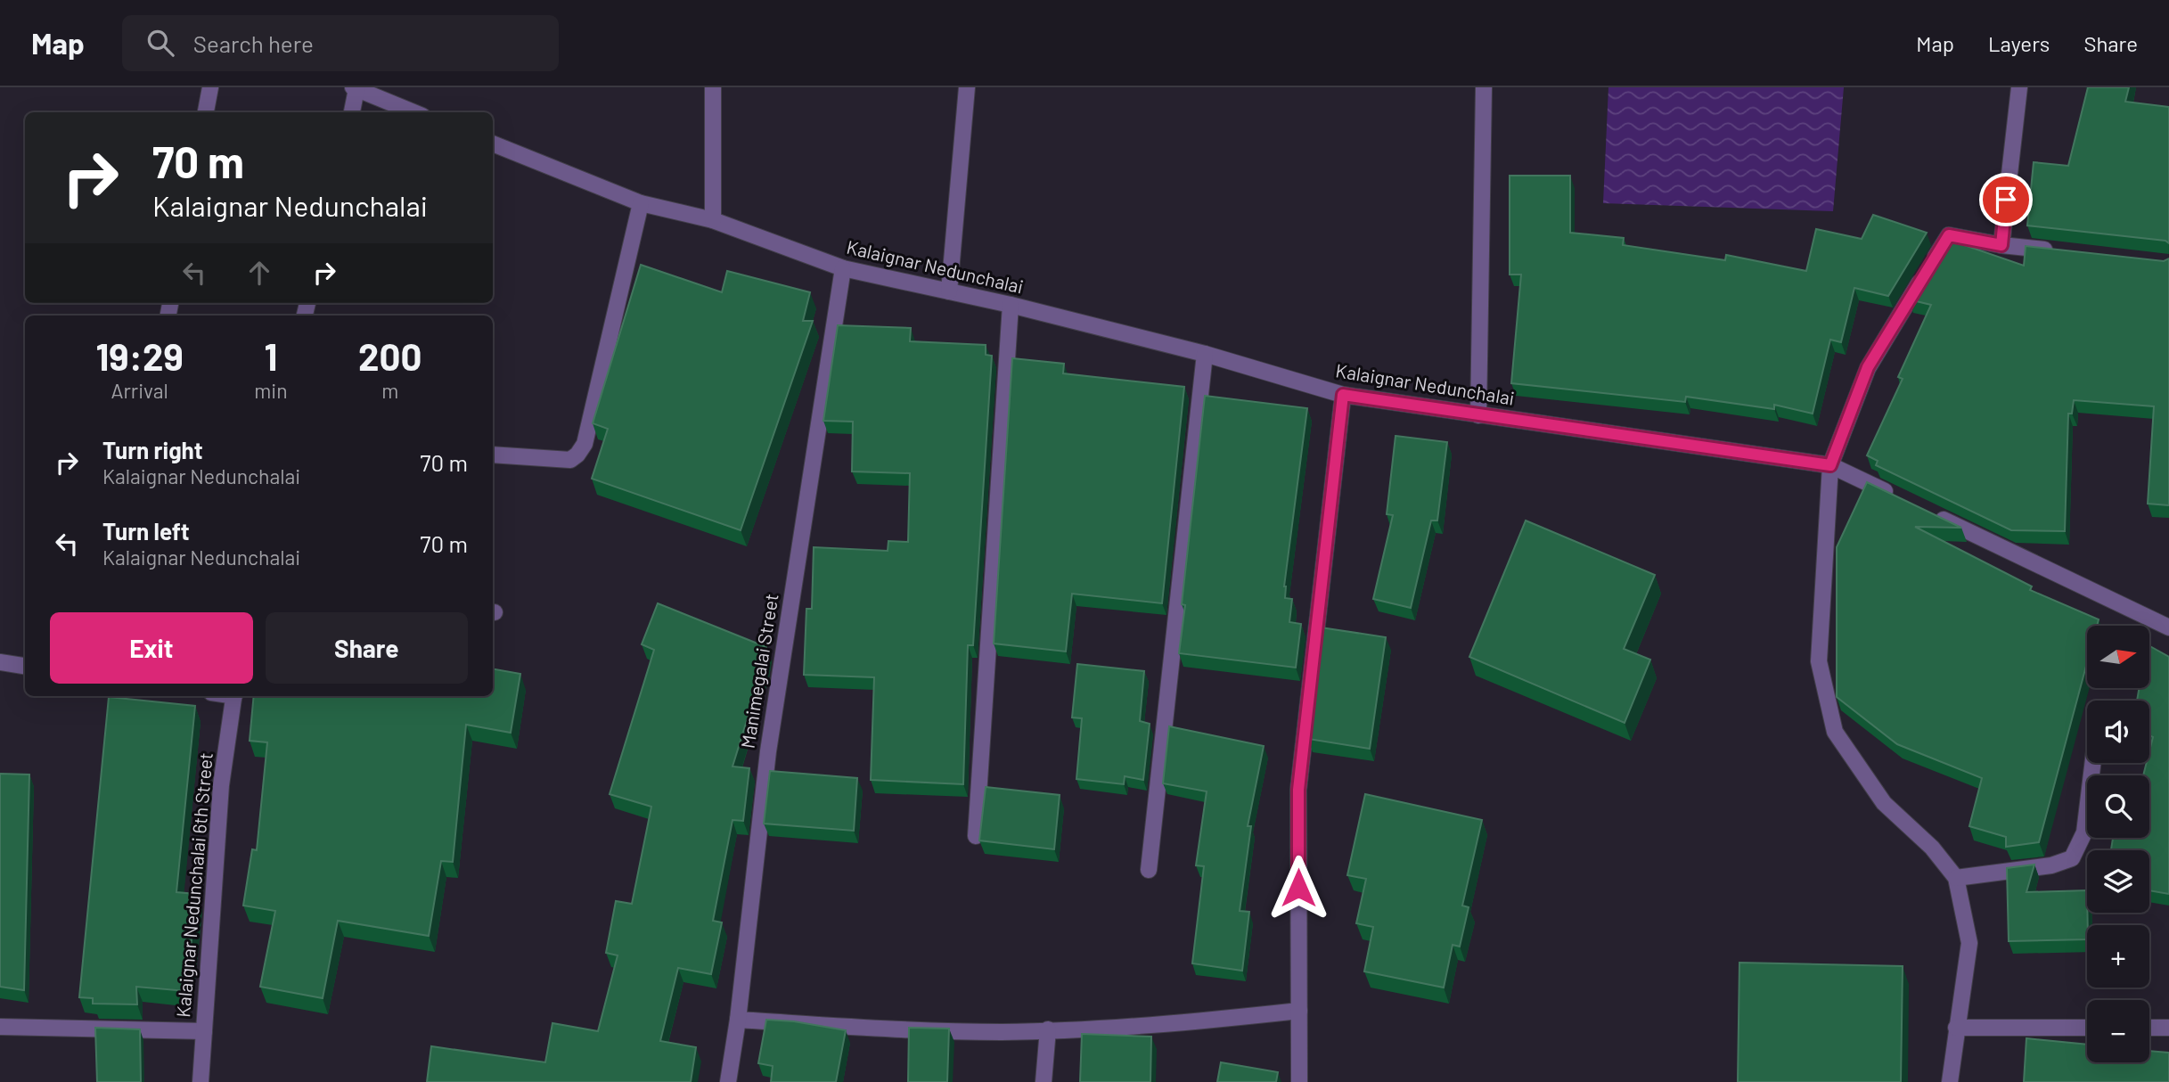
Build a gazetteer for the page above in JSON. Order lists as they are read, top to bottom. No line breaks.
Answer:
{"streets":{"street":["Kalaignar Nedunchalai","Manimegalai Street","Kalaignar Nedunchalai 6th Street"]},"crossings":[["Kalaignar Nedunchalai","Manimegalai Street"]],"north":"right","page":{"header":"Map","search":"Search here","nav":["Map","Layers","Share"],"turn":["70 m","Kalaignar Nedunchalai"],"eta":["19:29","Arrival","1","min","200","m"],"list":[{"name":"Turn right","note":"Kalaignar Nedunchalai","value":"70 m"},{"name":"Turn left","note":"Kalaignar Nedunchalai","value":"70 m"}],"buttons":["Exit","Share"],"map_buttons":["+","−"]}}
